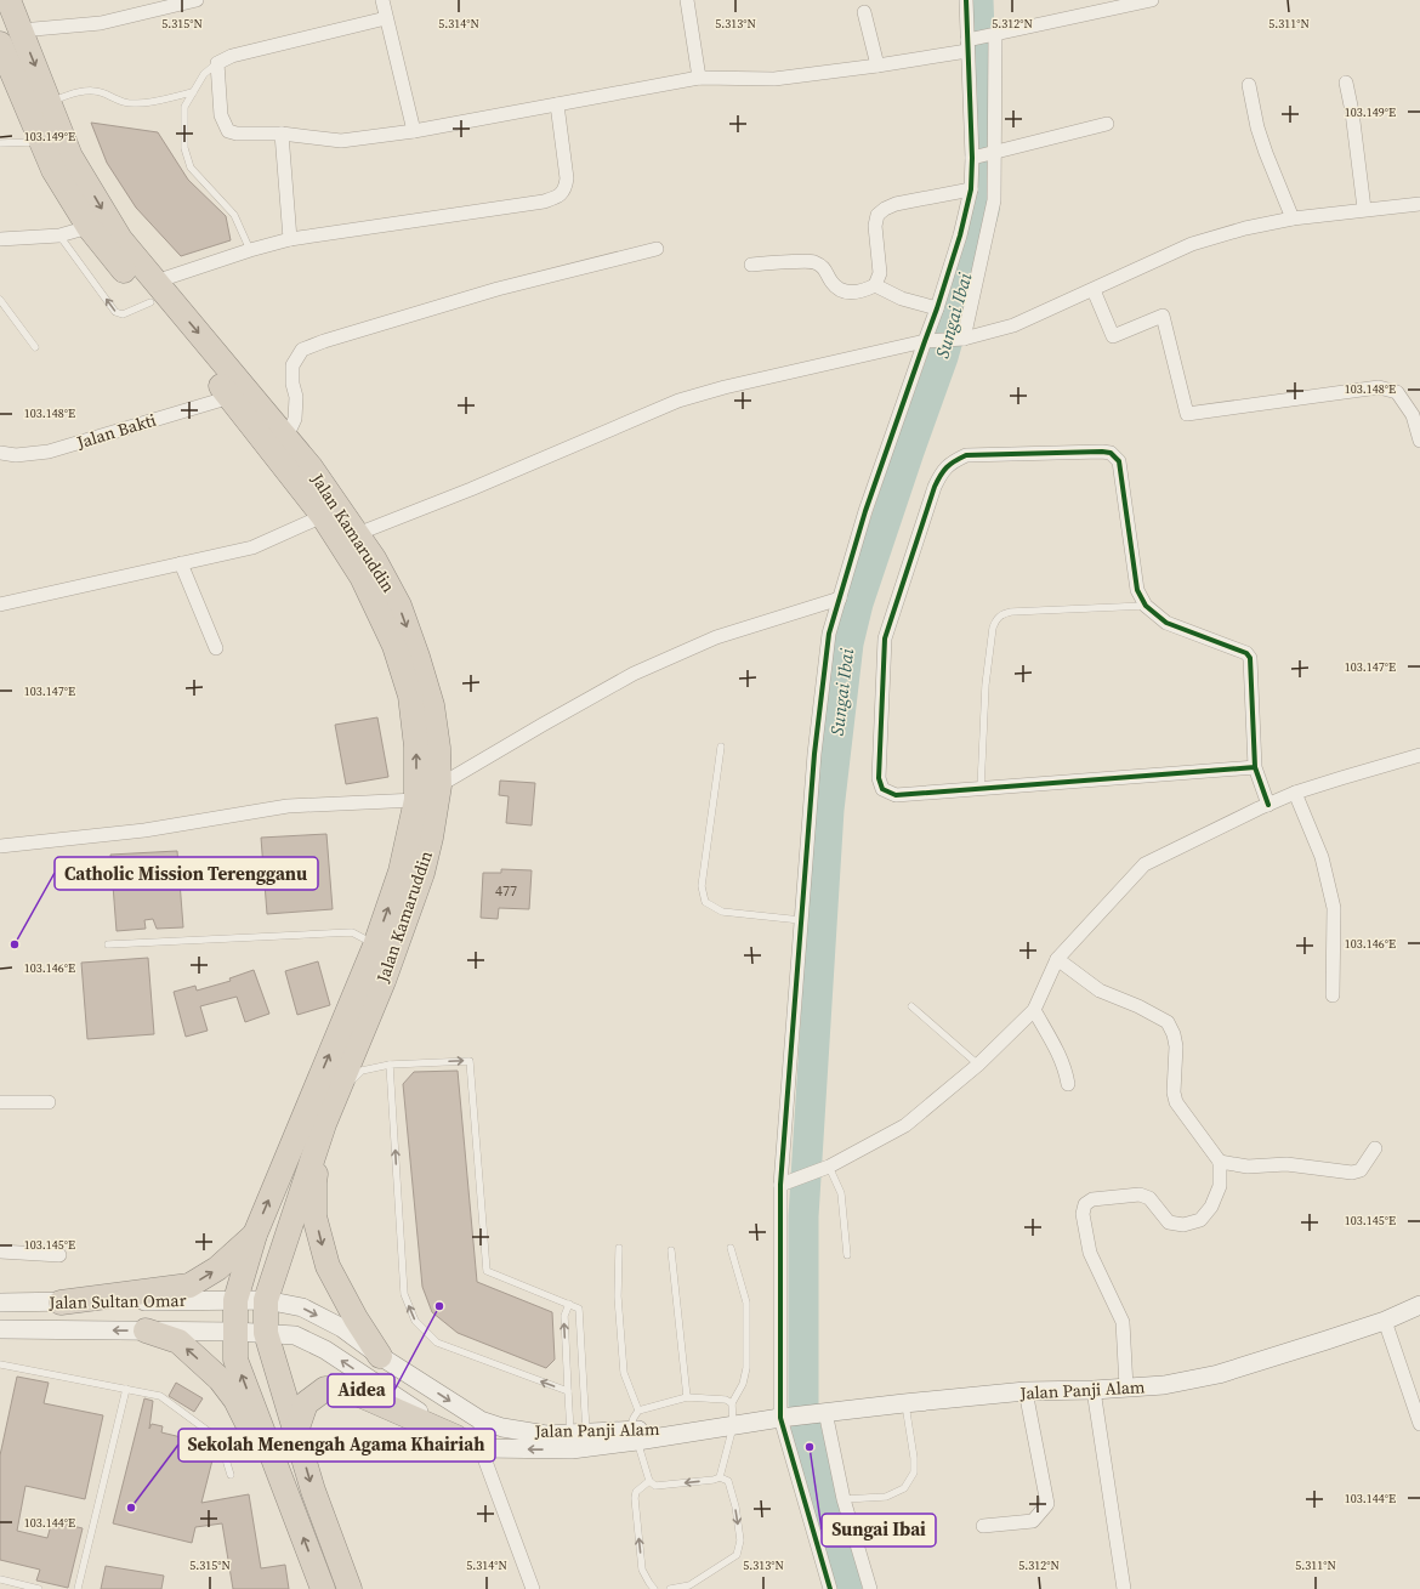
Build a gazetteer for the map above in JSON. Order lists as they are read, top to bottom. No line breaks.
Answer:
{"streets":{"highway":["Jalan Kamaruddin"],"main road":["Jalan Sultan Omar","Jalan Panji Alam"],"street":["Jalan Bakti"]},"crossings":[["Jalan Bakti","Jalan Kamaruddin"],["Jalan Kamaruddin","Jalan Sultan Omar"],["Jalan Kamaruddin","Jalan Panji Alam"],["Jalan Sultan Omar","Jalan Panji Alam"]],"water":["Sungai Ibai"],"places":["Catholic Mission Terengganu","Aidea","Sungai Ibai","Sekolah Menengah Agama Khairiah"],"house_numbers":["477"],"coordinates":["5.315°N","5.314°N","5.313°N","5.312°N","5.311°N","103.149°E","103.148°E","103.147°E","103.146°E","103.145°E","103.144°E"]}
